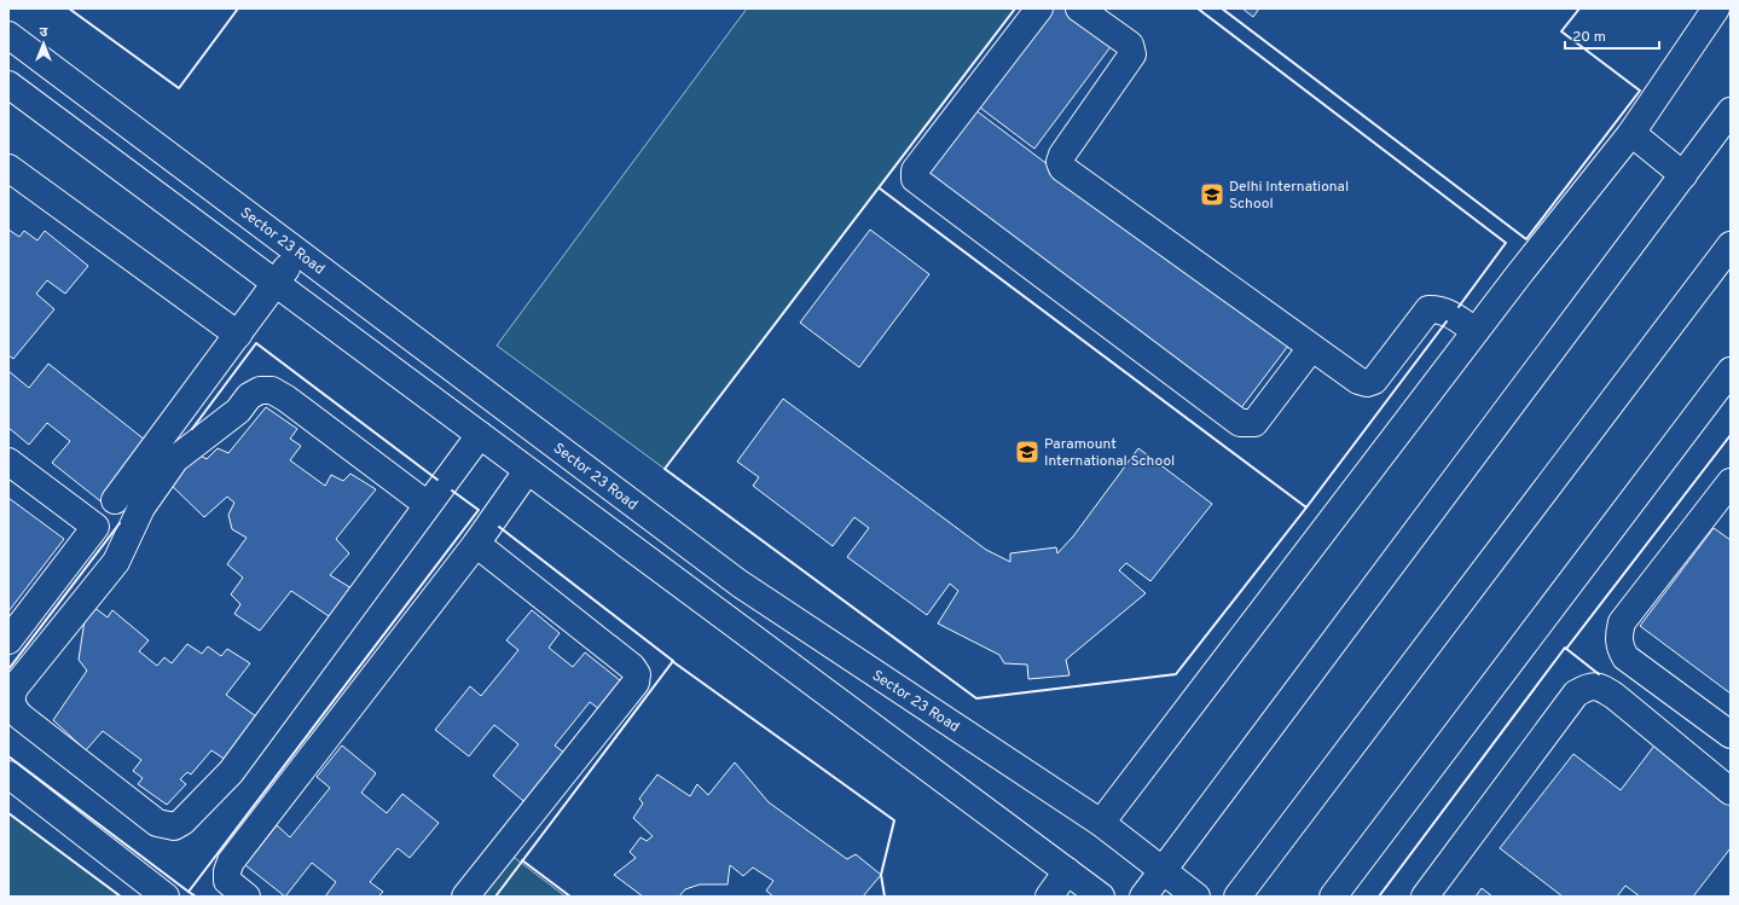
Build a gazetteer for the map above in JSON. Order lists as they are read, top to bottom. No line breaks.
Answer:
{"streets":{"street":["Sector 23 Road"]},"places":{"school or university":["Delhi International School","Paramount International School"]},"scale_bar":"20 m","north":"top"}
